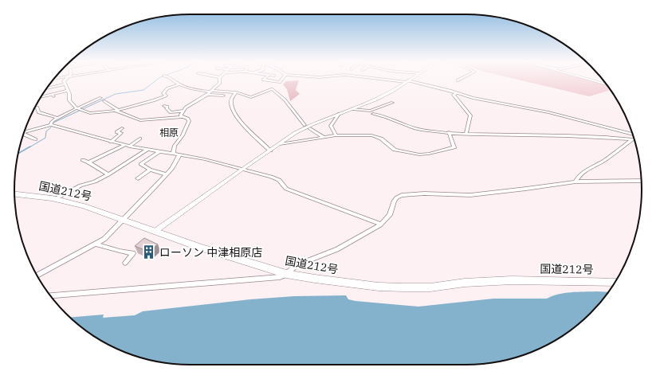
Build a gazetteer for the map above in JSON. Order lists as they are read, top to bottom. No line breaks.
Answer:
{"streets":{"highway":["国道212号"]},"districts":["相原"],"places":{"building":["ローソン 中津相原店"]}}
